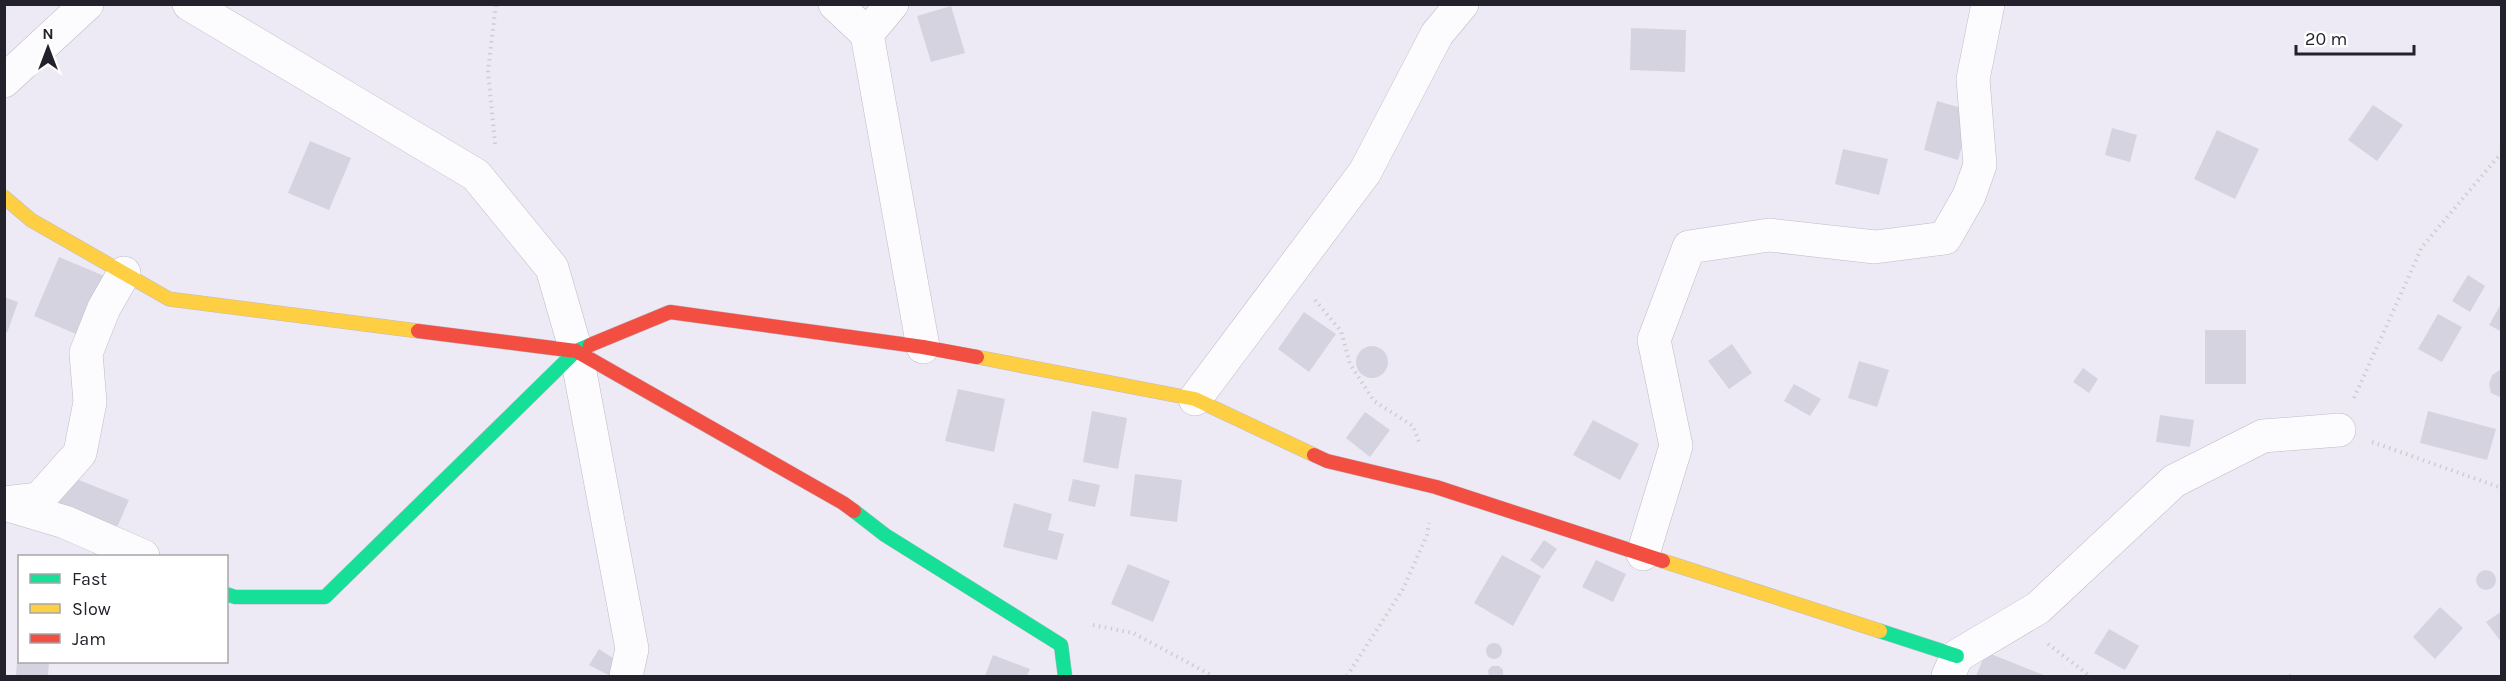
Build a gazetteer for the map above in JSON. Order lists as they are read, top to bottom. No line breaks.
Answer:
{"legend":["Fast","Slow","Jam"],"scale_bar":"20 m","north":"top"}
